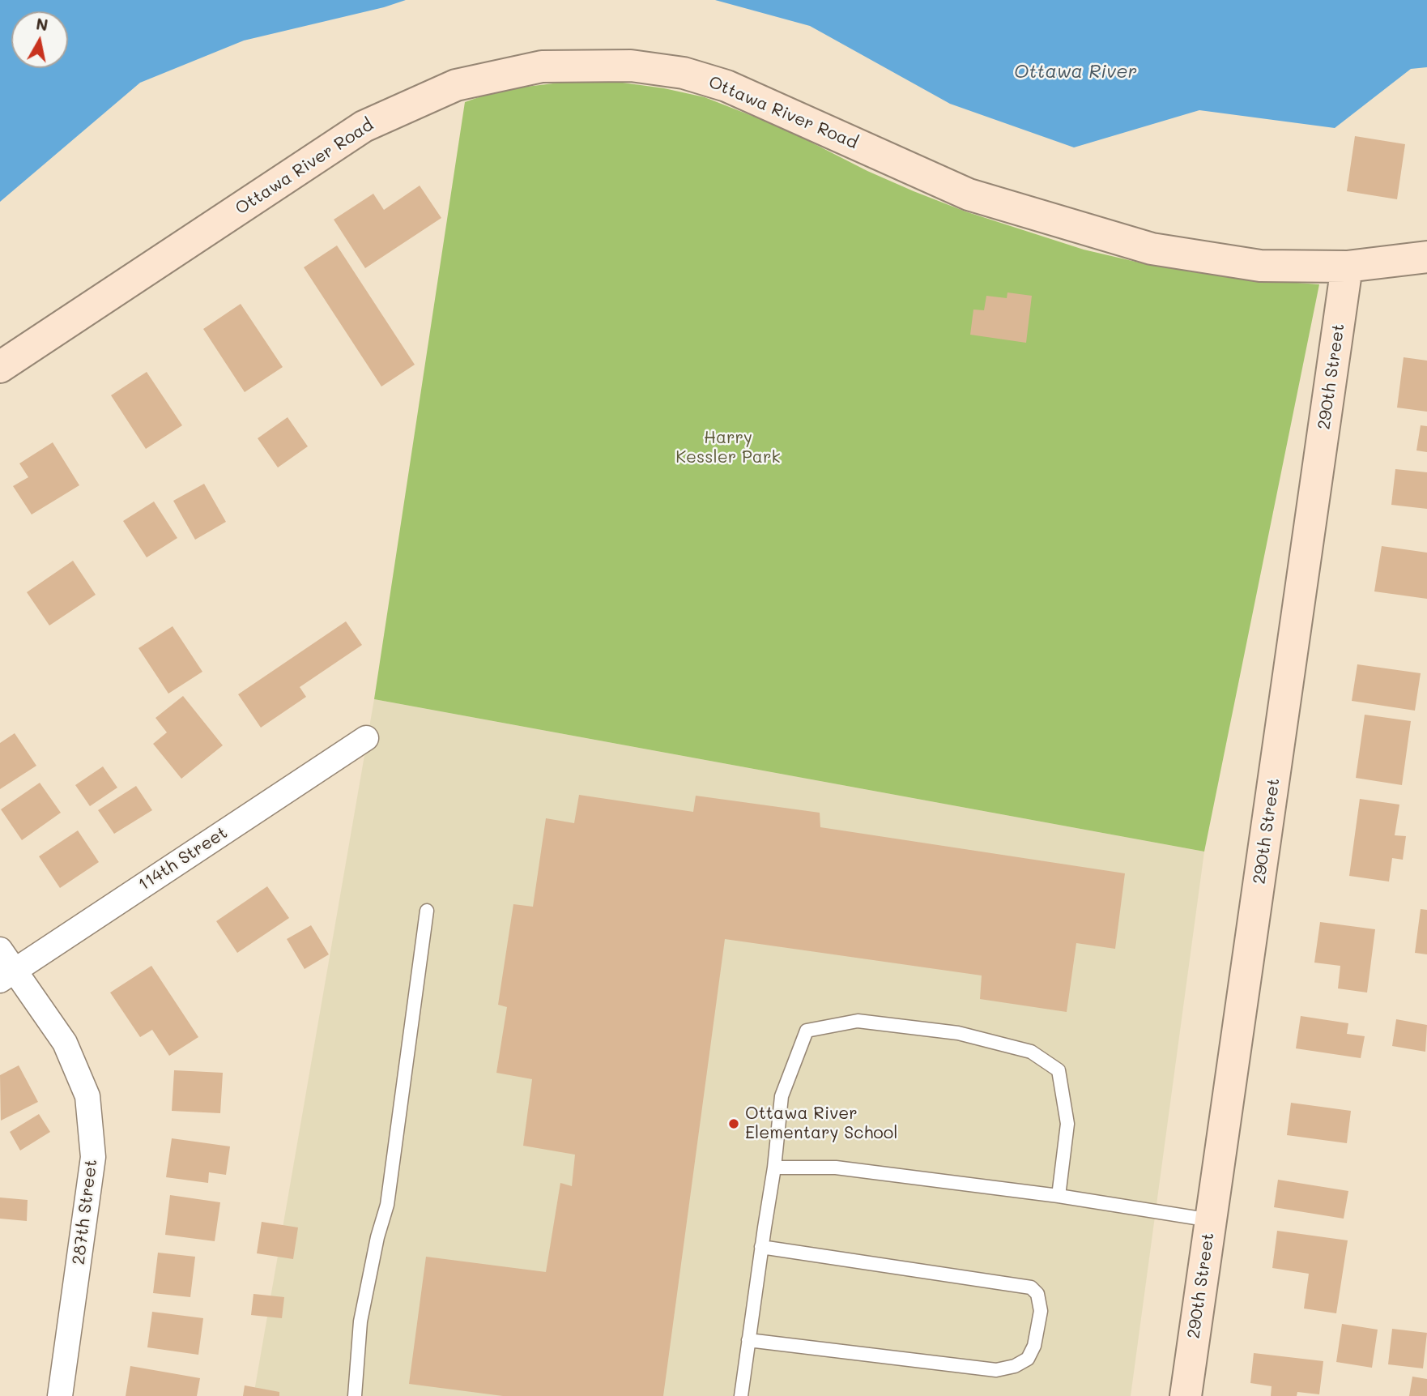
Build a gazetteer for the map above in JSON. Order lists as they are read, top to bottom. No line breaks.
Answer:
{"streets":{"street":["Ottawa River Road","290th Street","114th Street","287th Street"]},"crossings":[["Ottawa River Road","290th Street"],["114th Street","287th Street"]],"water":["Ottawa River"],"parks":["Harry Kessler Park"],"places":["Ottawa River Elementary School"],"north":"top"}
